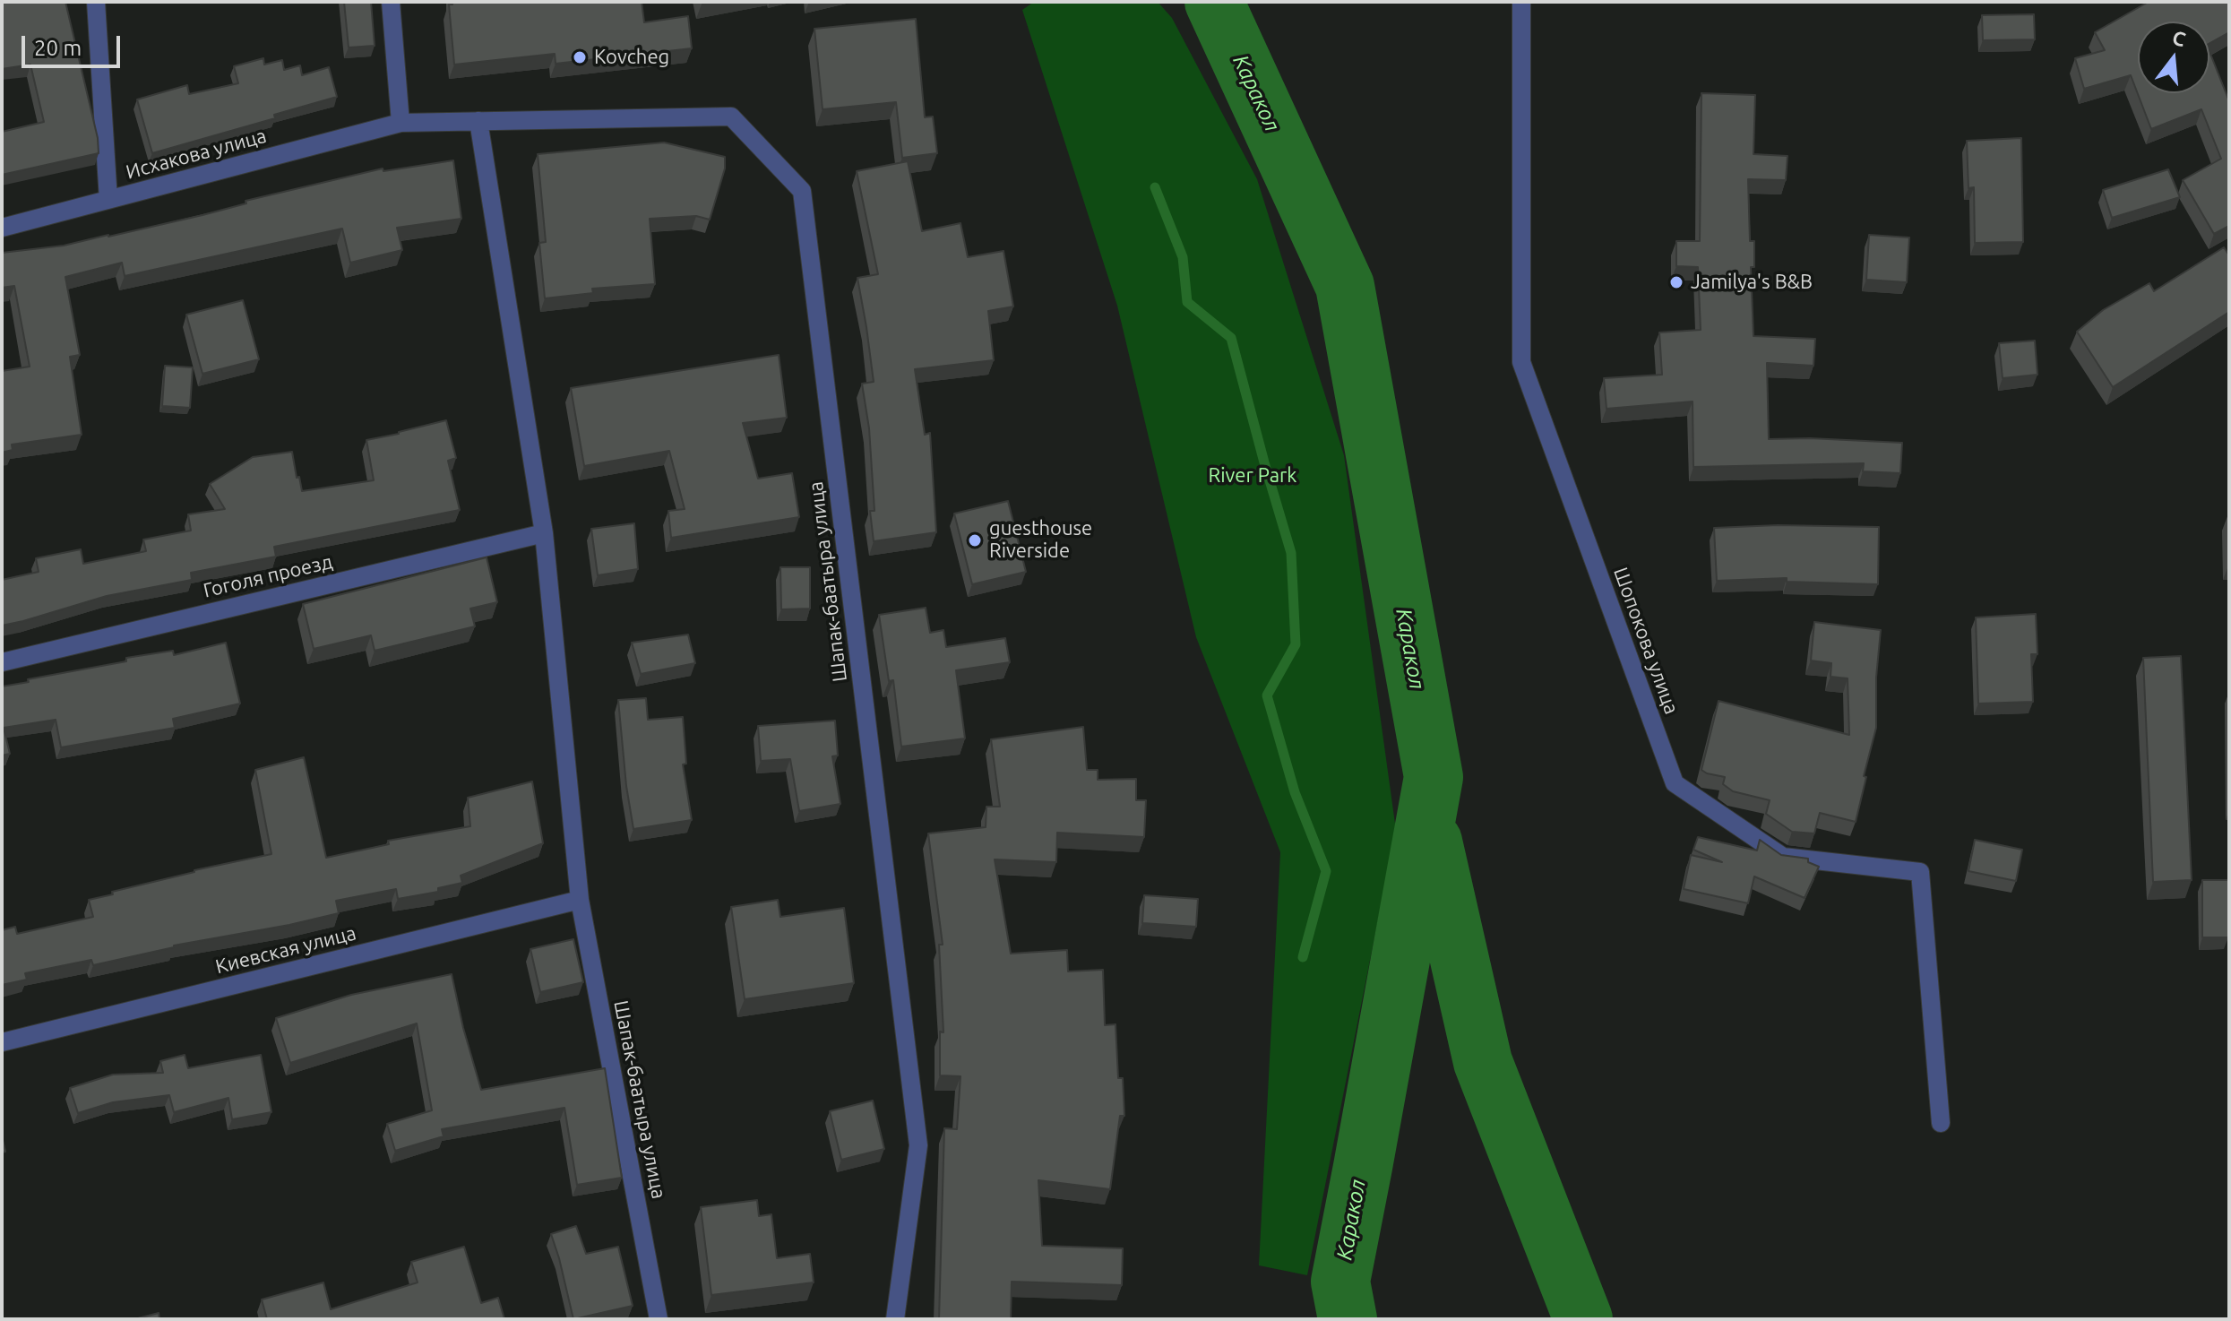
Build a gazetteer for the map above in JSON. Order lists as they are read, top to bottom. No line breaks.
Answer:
{"streets":{"street":["Исхакова улица","Гоголя проезд","Шапак-баатыра улица","Шопокова улица","Киевская улица"]},"crossings":[["Исхакова улица","Шапак-баатыра улица"],["Гоголя проезд","Шапак-баатыра улица"],["Шапак-баатыра улица","Киевская улица"]],"water":["Каракол"],"parks":["River Park"],"places":["Kovcheg","Jamilya's B&B","guesthouse Riverside"],"scale_bar":"20 m","north":"top"}
